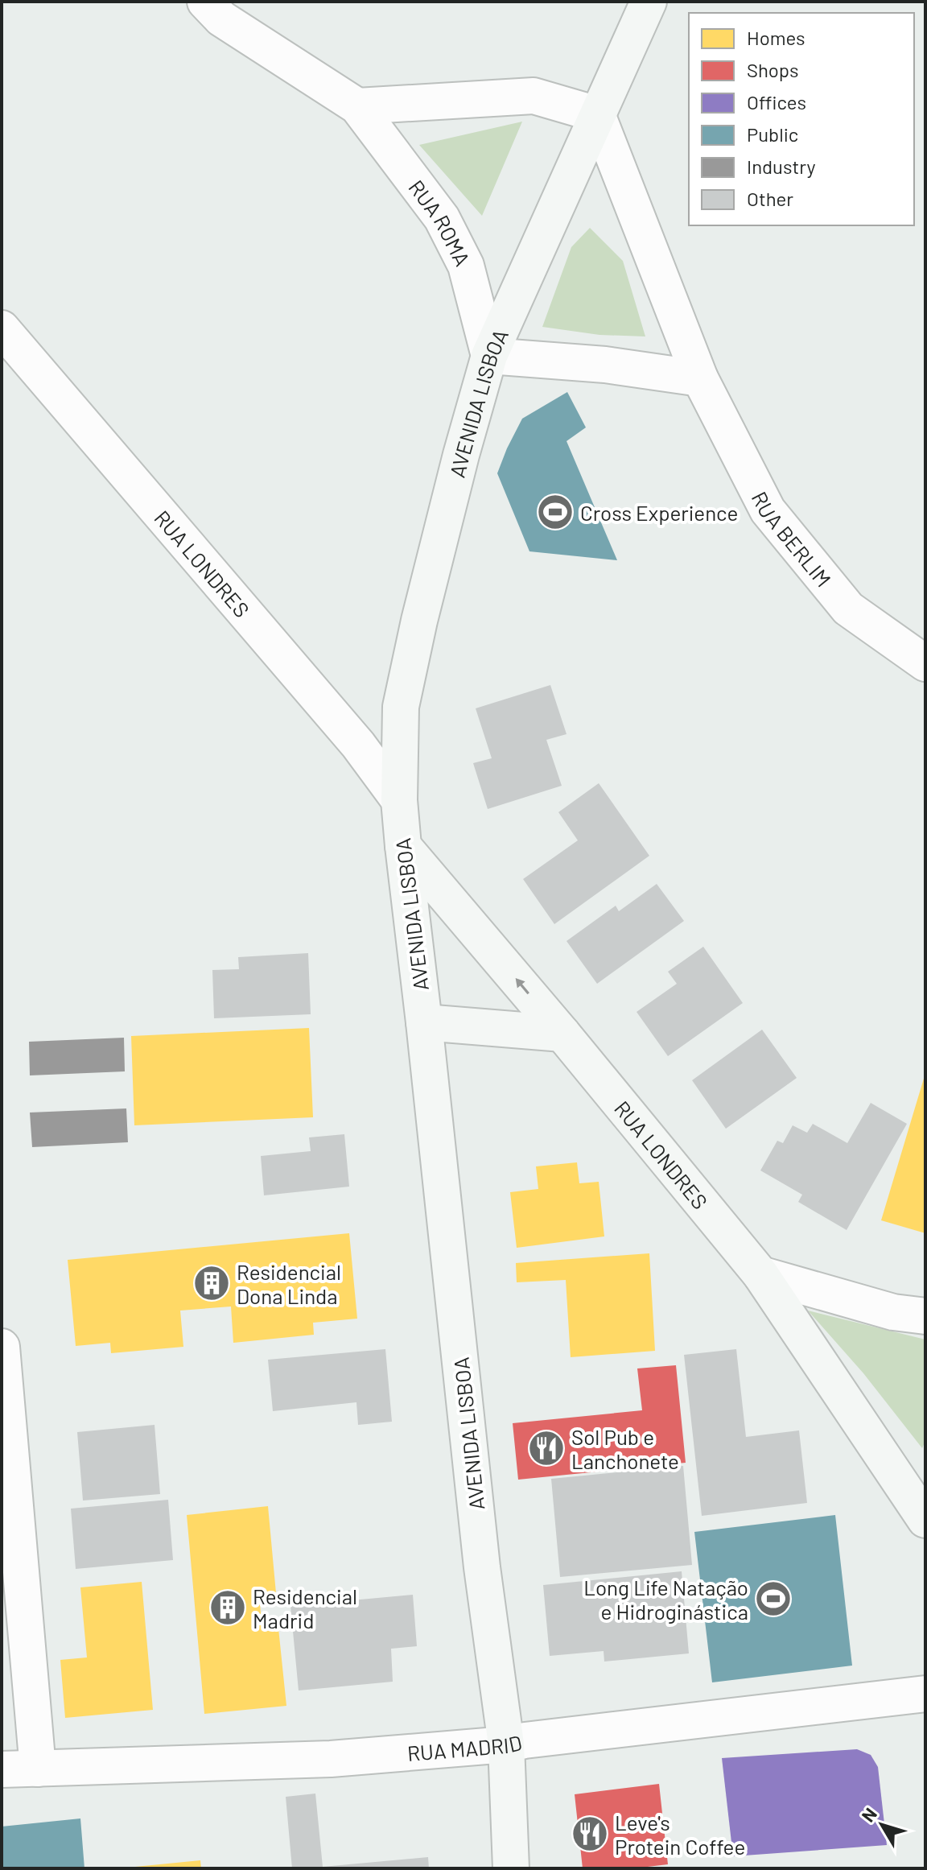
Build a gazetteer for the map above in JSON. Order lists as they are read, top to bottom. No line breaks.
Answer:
{"streets":{"street":["RUA ROMA","AVENIDA LISBOA","RUA BERLIM","RUA LONDRES","RUA MADRID"]},"crossings":[["RUA ROMA","AVENIDA LISBOA"],["AVENIDA LISBOA","RUA BERLIM"],["AVENIDA LISBOA","RUA LONDRES"],["AVENIDA LISBOA","RUA MADRID"]],"places":{"sports":["Cross Experience","Long Life Natação e Hidroginástica"],"building":["Residencial Dona Linda","Residencial Madrid"],"restaurant":["Sol Pub e Lanchonete","Leve's Protein Coffee"]},"legend":["Homes","Shops","Offices","Public","Industry","Other"],"north":"top left"}
